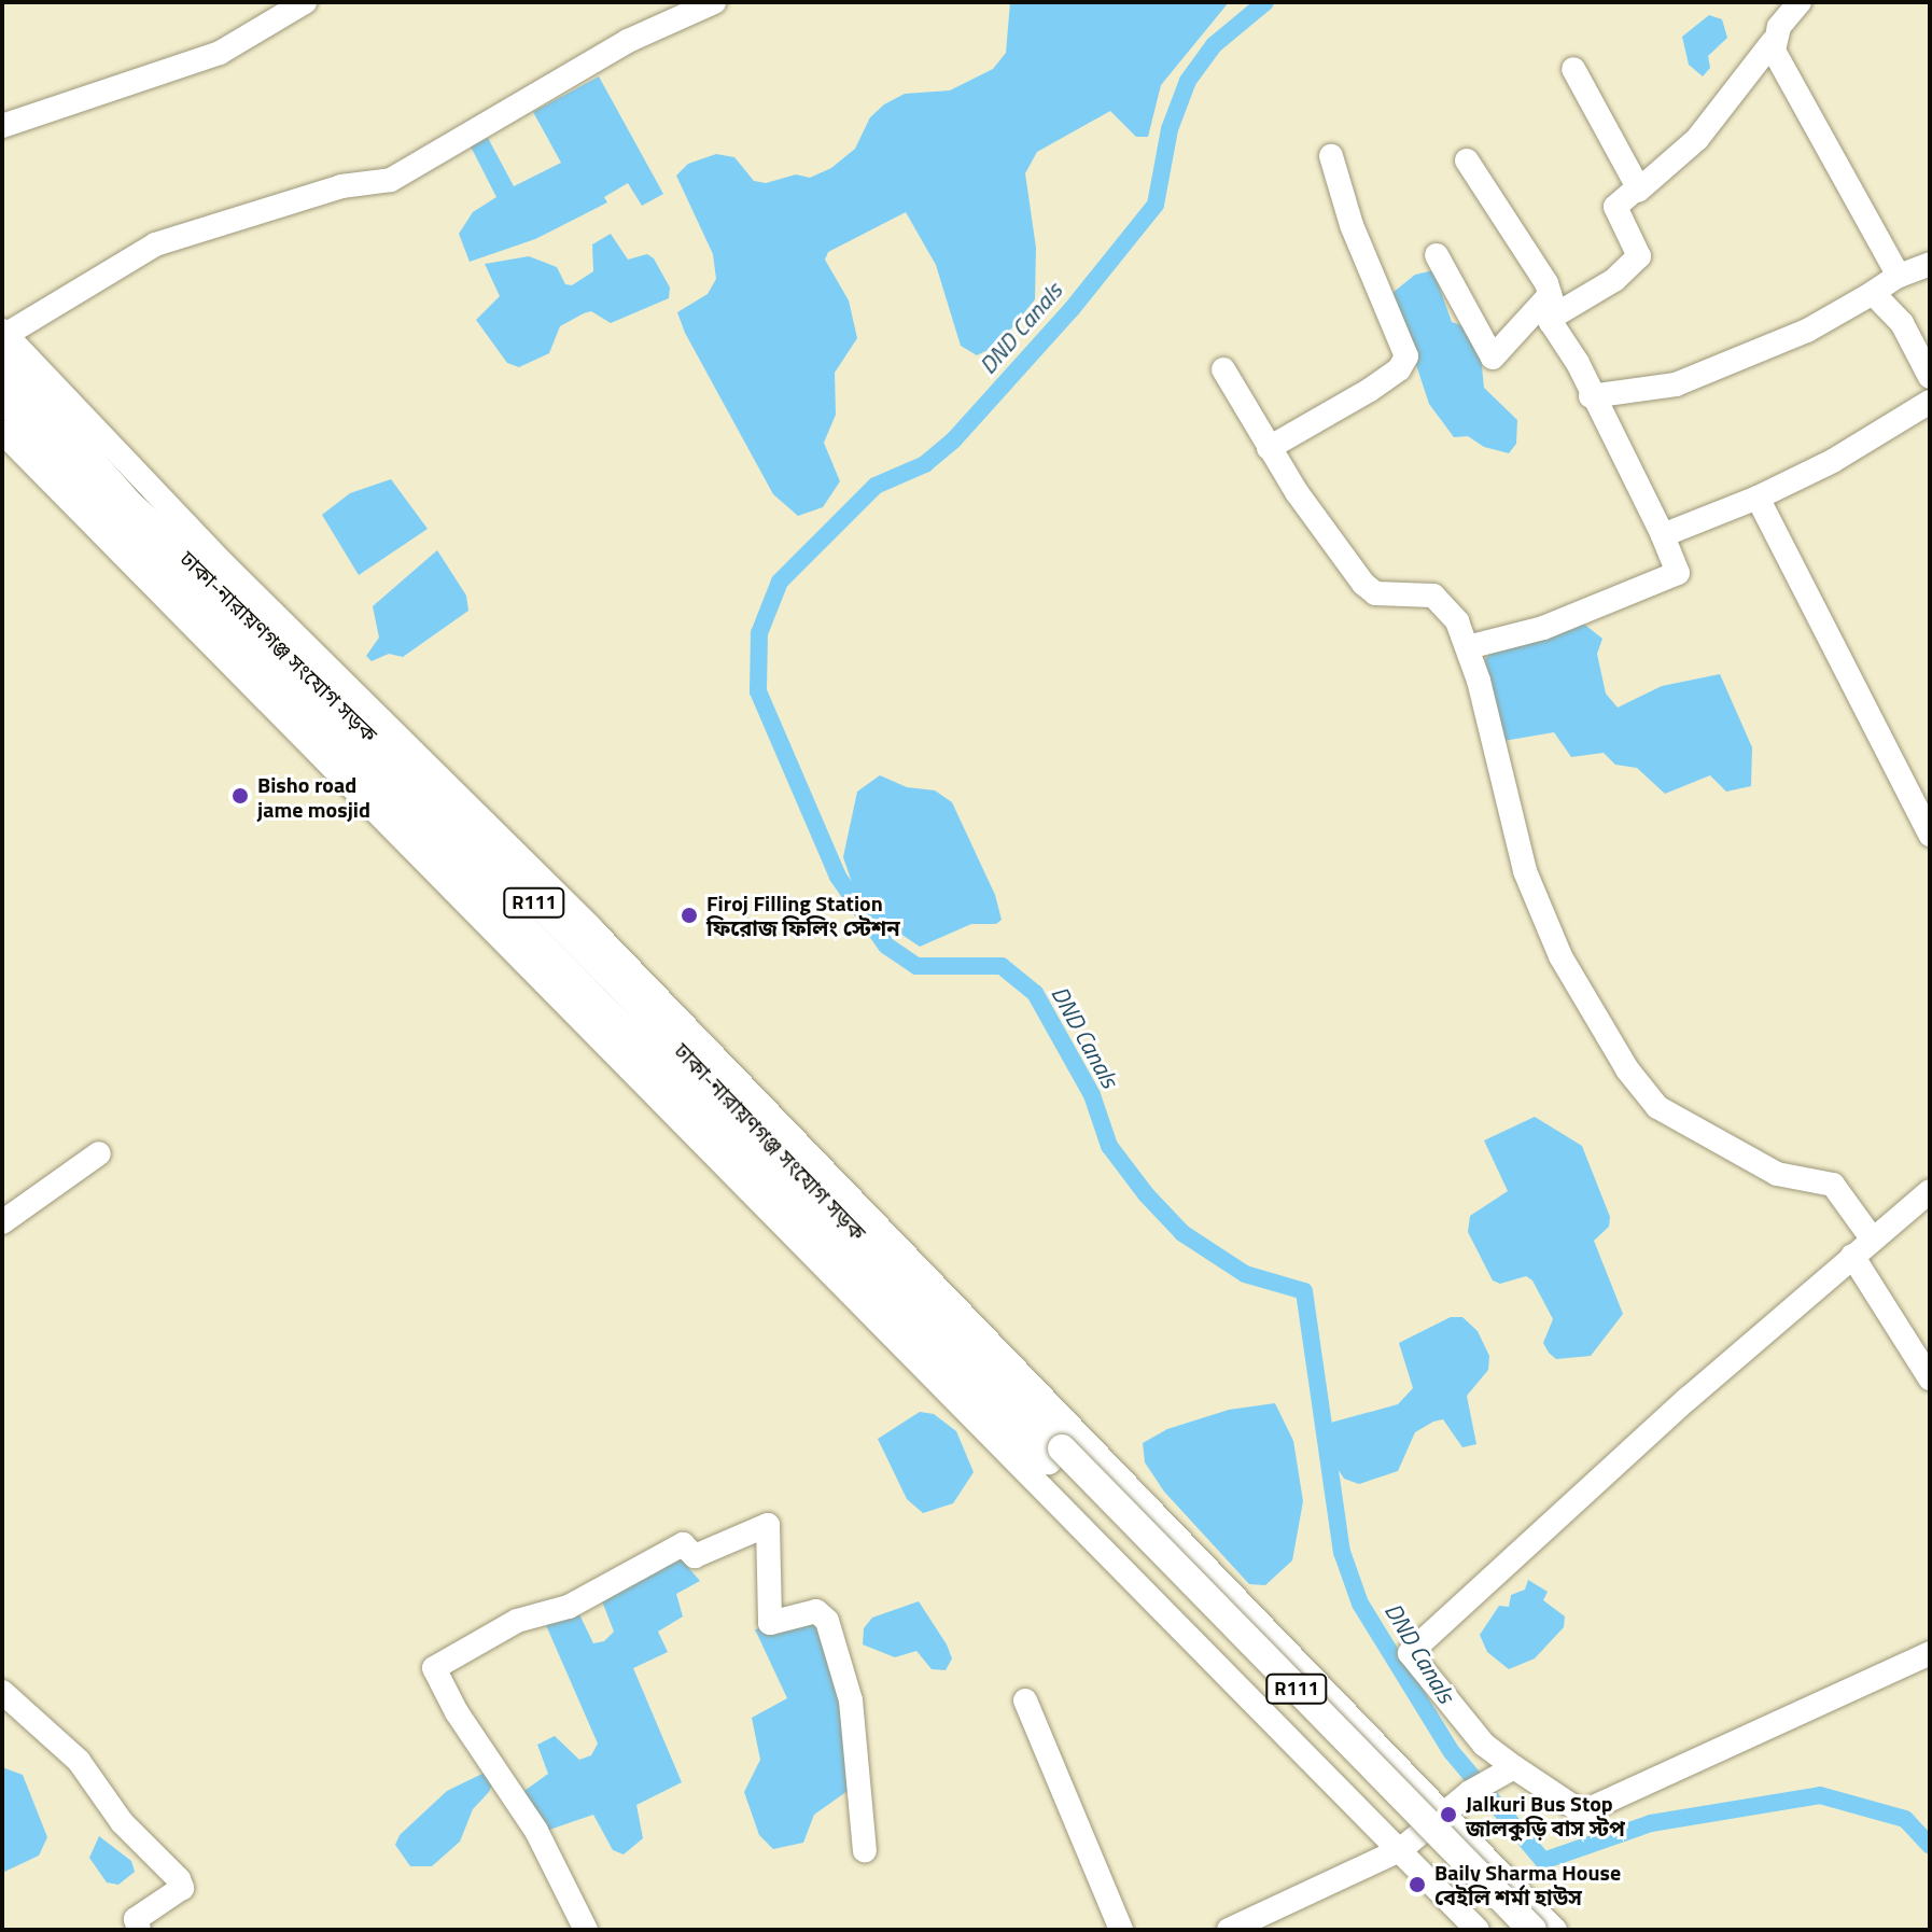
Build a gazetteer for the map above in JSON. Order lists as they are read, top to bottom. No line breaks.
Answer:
{"streets":{"main road":["ঢাকা-নারায়ণগঞ্জ সংযোগ সড়ক","R111"]},"water":["DND Canals"],"places":["Bisho road jame mosjid","Firoj Filling Station ফিরোজ ফিলিং স্টেশন","Jalkuri Bus Stop জালকুড়ি বাস স্টপ","Baily Sharma House বেইলি শর্মা হাউস"]}
